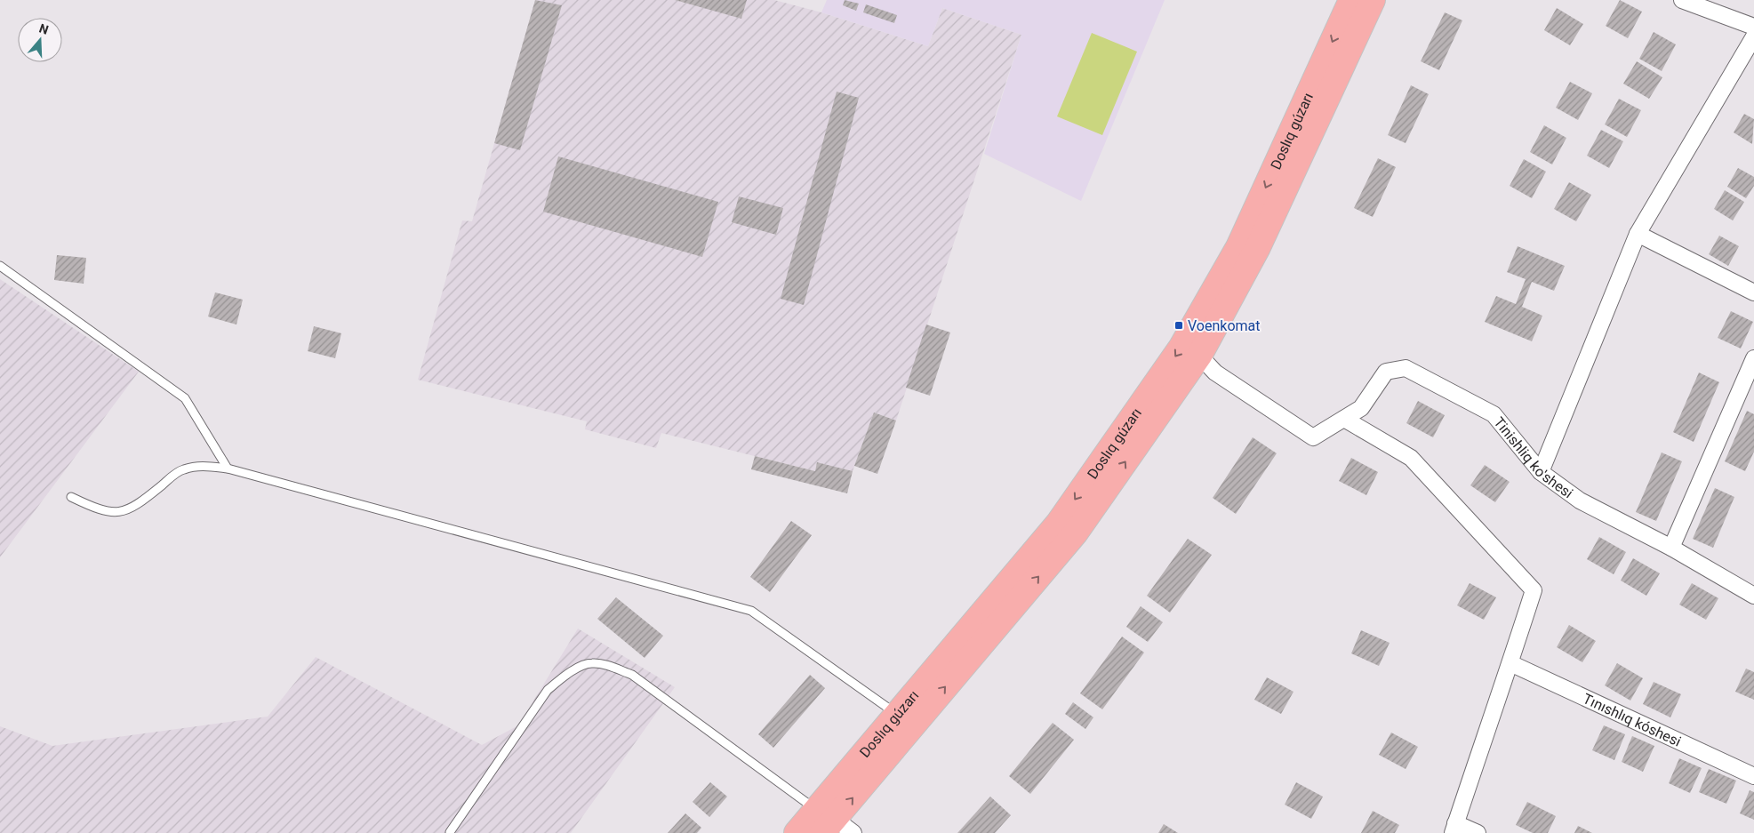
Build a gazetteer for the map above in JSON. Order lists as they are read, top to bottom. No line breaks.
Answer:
{"streets":{"main road":["Doslıq gúzarı"],"street":["Tinishliq ko'shesi","Tınıshlıq kóshesi"]},"crossings":[["Doslıq gúzarı","Tinishliq ko'shesi"]],"places":{"transit":["Voenkomat"]},"north":"top"}
